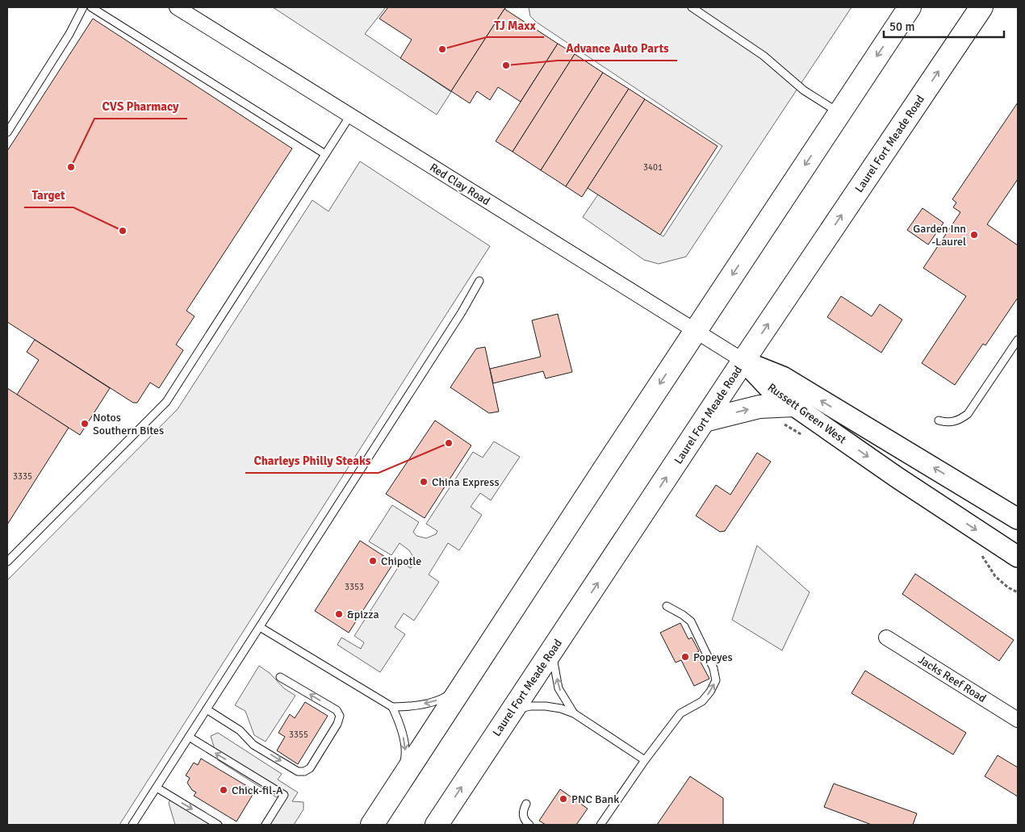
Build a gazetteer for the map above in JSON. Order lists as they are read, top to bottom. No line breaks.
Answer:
{"streets":{"main road":["Laurel Fort Meade Road"],"street":["Red Clay Road","Russett Green West","Jacks Reef Road"]},"crossings":[["Laurel Fort Meade Road","Red Clay Road"],["Laurel Fort Meade Road","Russett Green West"],["Red Clay Road","Russett Green West"]],"places":["TJ Maxx","Advance Auto Parts","CVS Pharmacy","Target","Garden Inn -Laurel","Notos Southern Bites","Charleys Philly Steaks","China Express","Chipotle","&pizza","Popeyes","Chick-fil-A","PNC Bank"],"house_numbers":["3401","3335","3353","3355"],"scale_bar":"50 m"}
